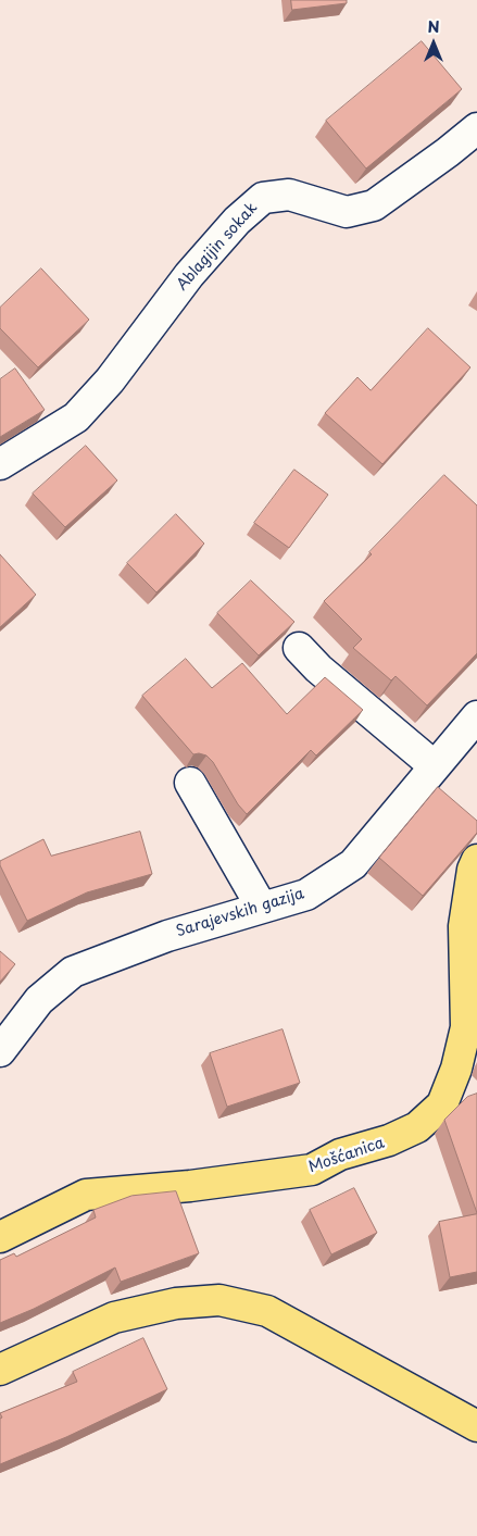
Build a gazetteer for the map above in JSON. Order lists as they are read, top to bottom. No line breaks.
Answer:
{"streets":{"main road":["Mošćanica"],"street":["Ablagijin sokak","Sarajevskih gazija"]},"north":"top"}
